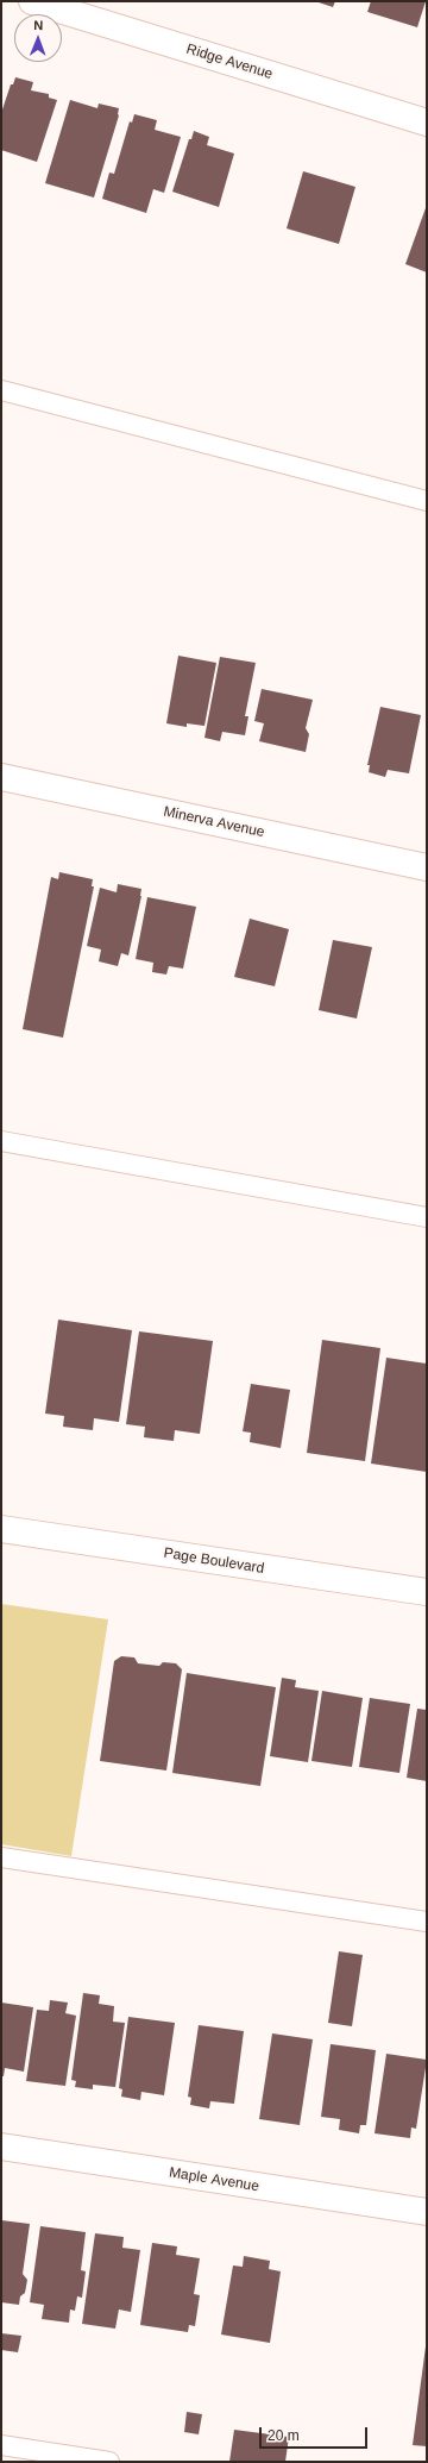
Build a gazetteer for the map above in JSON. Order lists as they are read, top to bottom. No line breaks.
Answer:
{"streets":{"street":["Ridge Avenue","Minerva Avenue","Page Boulevard","Maple Avenue"]},"scale_bar":"20 m","north":"top"}
